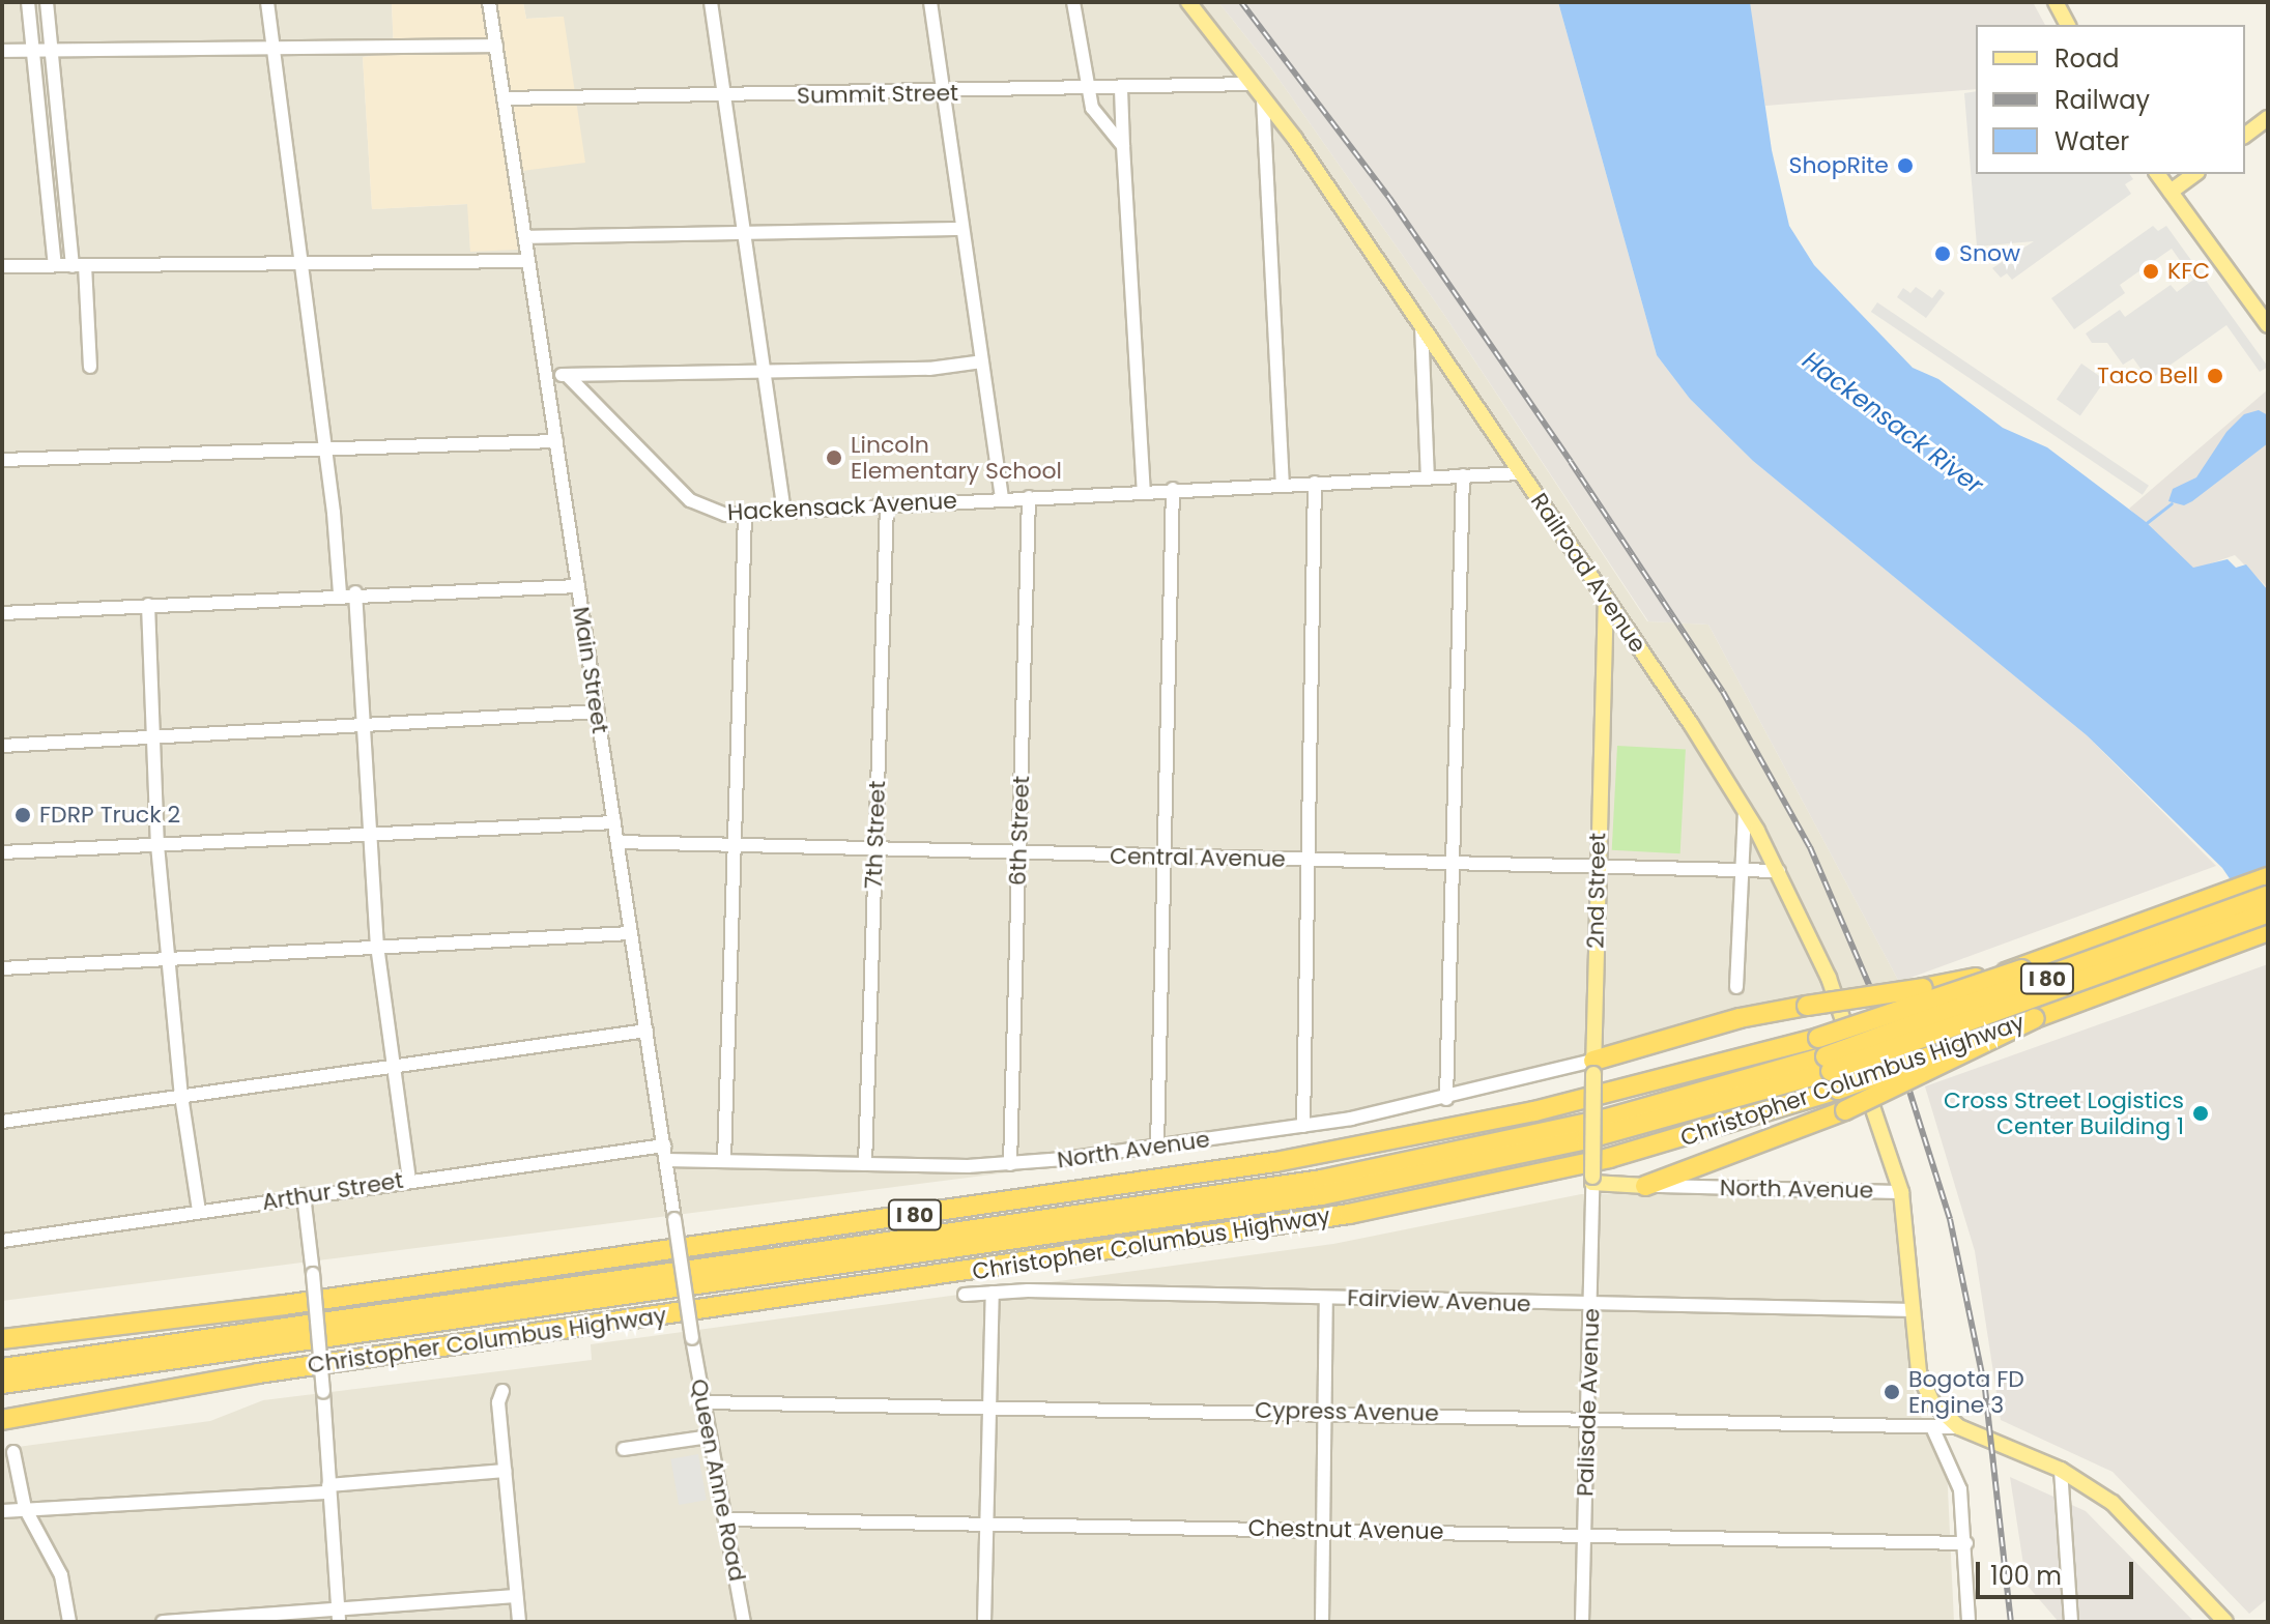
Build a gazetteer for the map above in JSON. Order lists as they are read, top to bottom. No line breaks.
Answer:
{"streets":{"highway":["I 80","Christopher Columbus Highway"],"main road":["Railroad Avenue","2nd Street","North Avenue","Cypress Avenue"],"street":["Summit Street","Hackensack Avenue","Main Street","6th Street","7th Street","Central Avenue","Arthur Street","Fairview Avenue","Palisade Avenue","Queen Anne Road","Chestnut Avenue"]},"crossings":[["Summit Street","Railroad Avenue"],["Summit Street","Main Street"],["Hackensack Avenue","Railroad Avenue"],["Hackensack Avenue","6th Street"],["Hackensack Avenue","7th Street"],["Railroad Avenue","Central Avenue"],["Railroad Avenue","2nd Street"],["Railroad Avenue","North Avenue"],["Railroad Avenue","Fairview Avenue"],["Railroad Avenue","Cypress Avenue"],["Main Street","Central Avenue"],["Main Street","North Avenue"],["Main Street","Arthur Street"],["Main Street","Queen Anne Road"],["6th Street","Central Avenue"],["6th Street","North Avenue"],["7th Street","Central Avenue"],["7th Street","North Avenue"],["Central Avenue","2nd Street"],["2nd Street","North Avenue"],["2nd Street","Palisade Avenue"],["North Avenue","Palisade Avenue"],["Fairview Avenue","Palisade Avenue"],["Palisade Avenue","Cypress Avenue"],["Palisade Avenue","Chestnut Avenue"],["Cypress Avenue","Queen Anne Road"],["Queen Anne Road","Chestnut Avenue"]],"water":["Hackensack River"],"places":["ShopRite","Snow","KFC","Taco Bell","Lincoln Elementary School","FDRP Truck 2","Cross Street Logistics Center Building 1","Bogota FD Engine 3"],"legend":["Road","Railway","Water"],"scale_bar":"100 m"}
